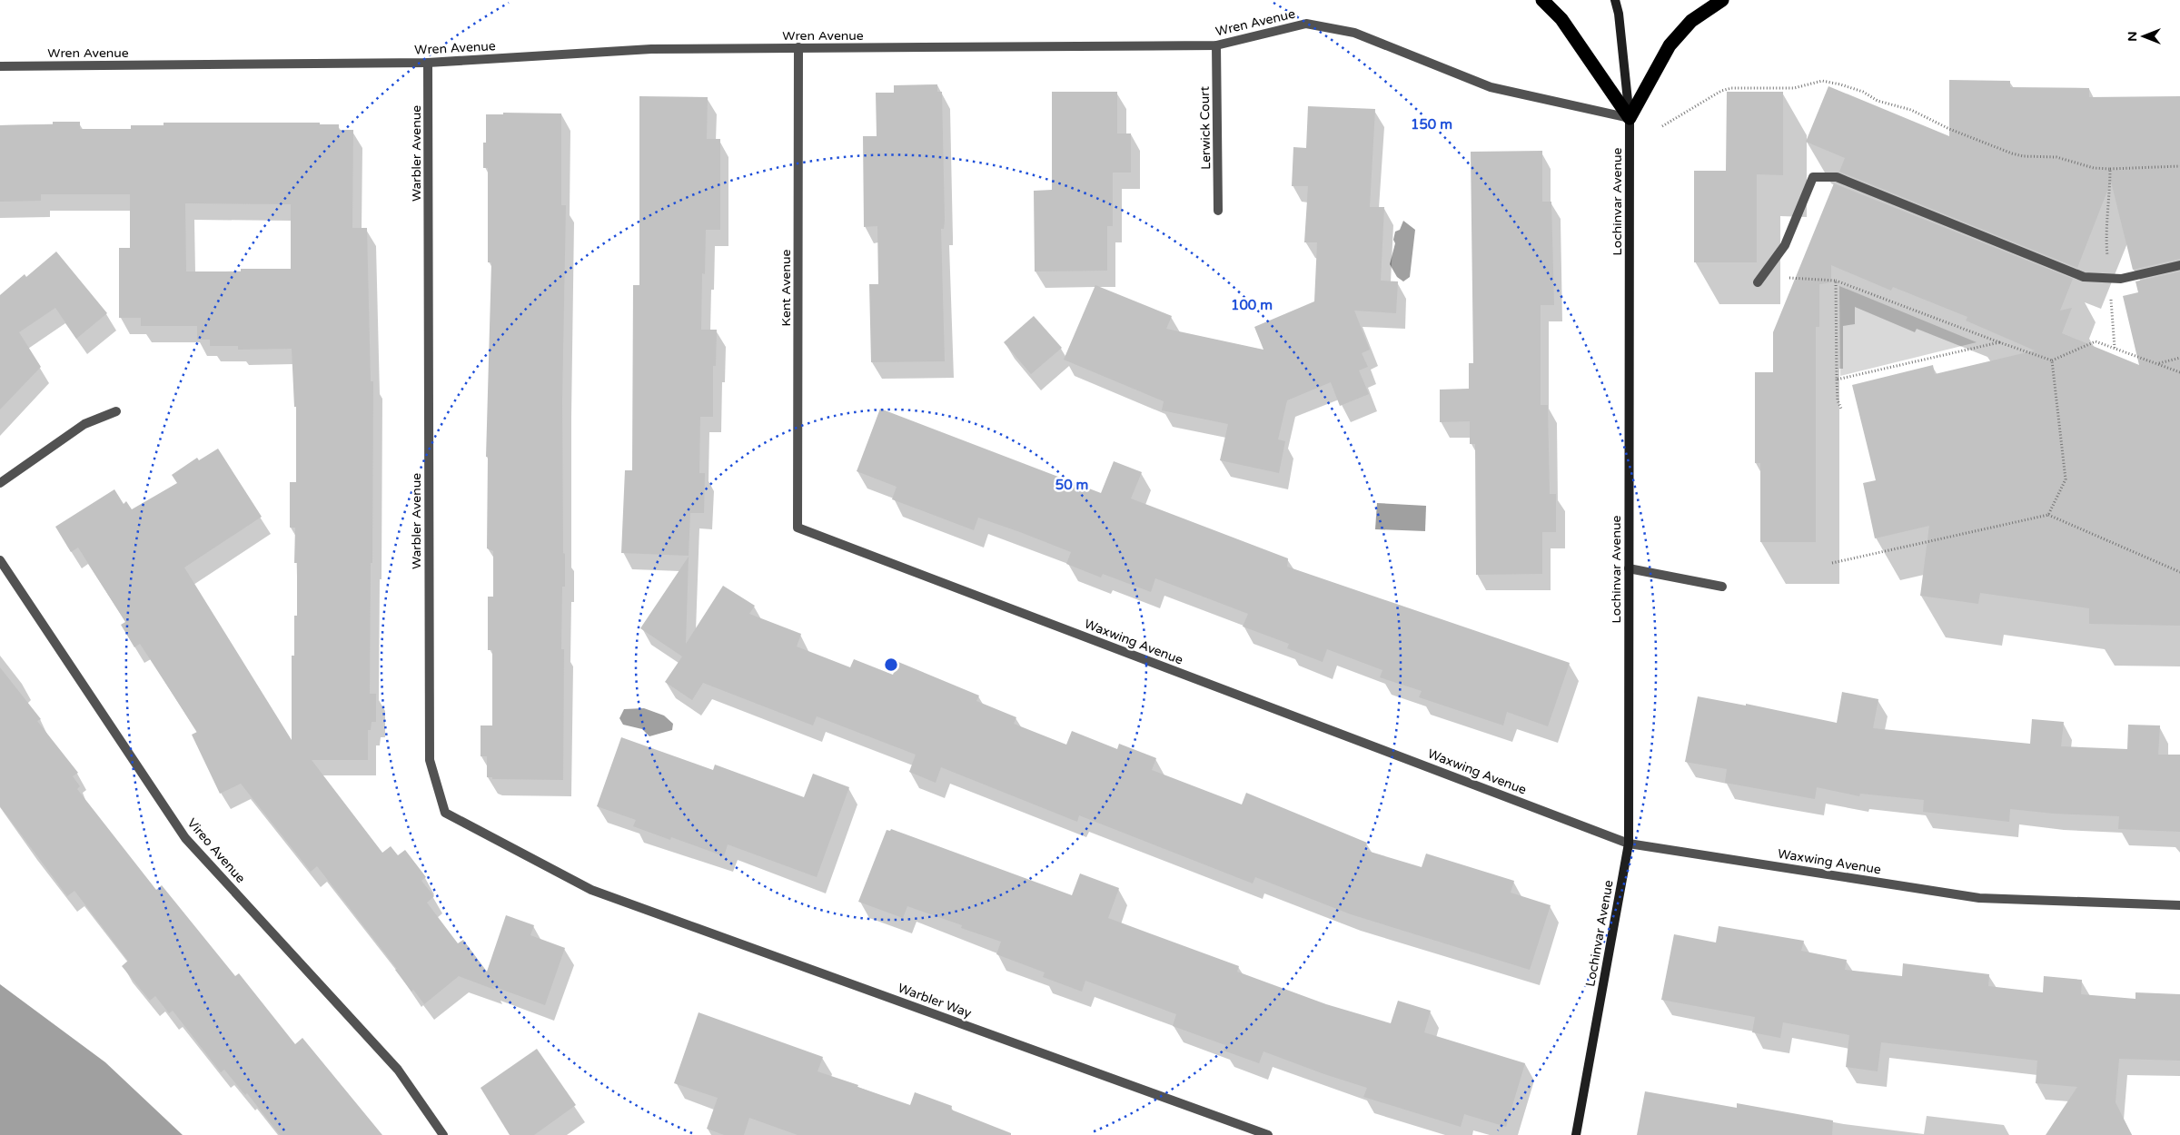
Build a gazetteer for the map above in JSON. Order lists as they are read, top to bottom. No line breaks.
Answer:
{"streets":{"street":["Wren Avenue","Lerwick Court","Warbler Avenue","Lochinvar Avenue","Kent Avenue","Waxwing Avenue","Vireo Avenue","Warbler Way"]},"crossings":[["Wren Avenue","Lerwick Court"],["Wren Avenue","Warbler Avenue"],["Wren Avenue","Lochinvar Avenue"],["Wren Avenue","Kent Avenue"],["Warbler Avenue","Warbler Way"],["Lochinvar Avenue","Waxwing Avenue"],["Kent Avenue","Waxwing Avenue"]],"north":"left","rings":["150 m","100 m","50 m"]}
